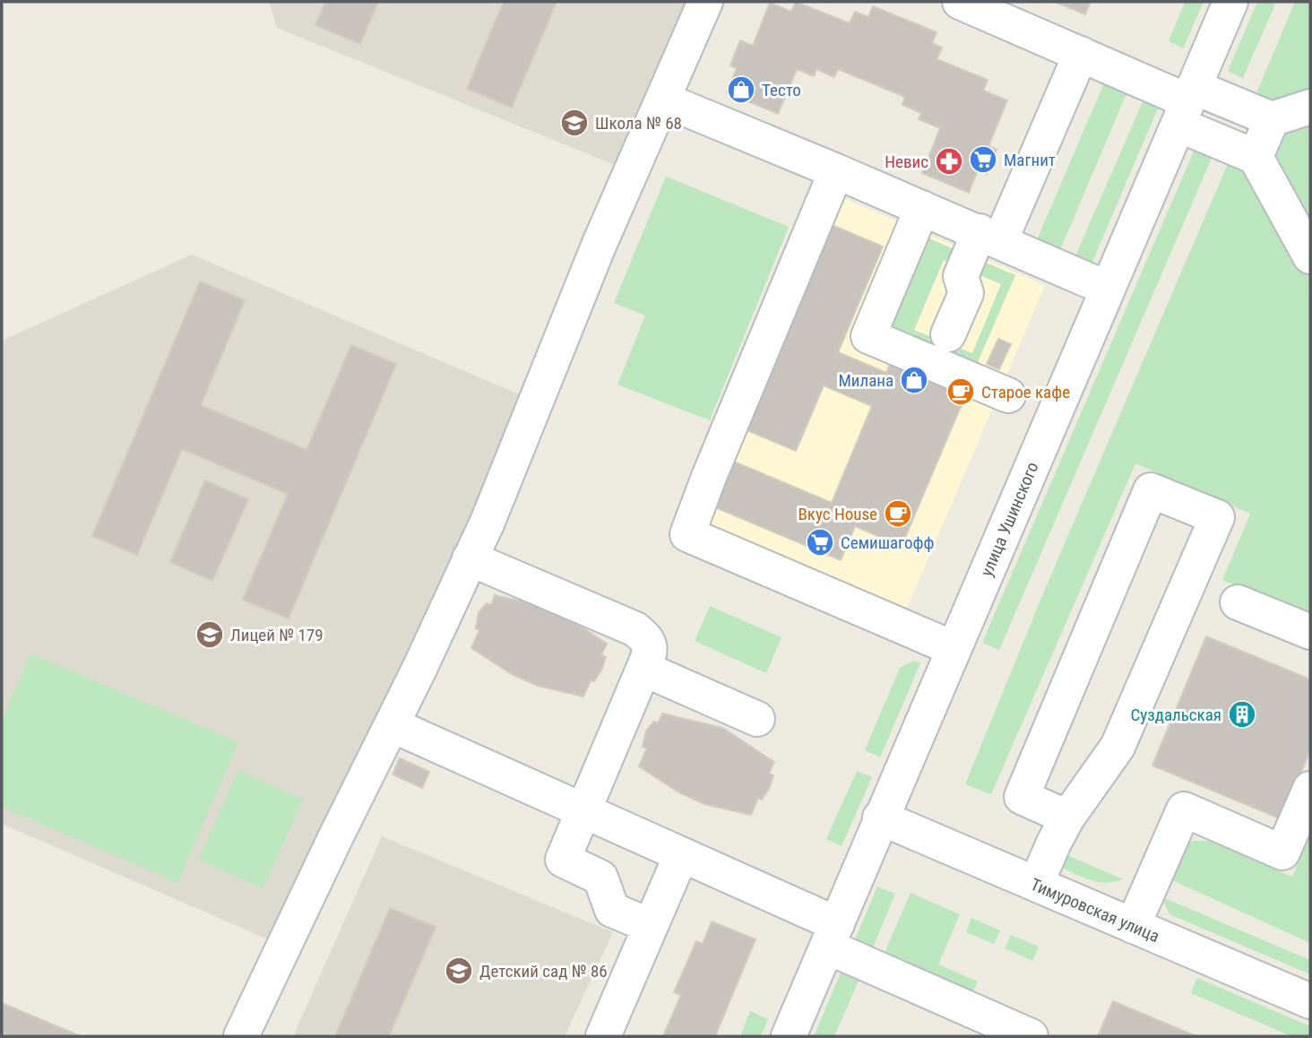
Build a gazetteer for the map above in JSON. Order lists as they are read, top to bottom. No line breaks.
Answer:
{"streets":{"street":["улица Ушинского","Тимуровская улица"]},"crossings":[["улица Ушинского","Тимуровская улица"]],"places":{"shop":["Тесто","Милана"],"school or university":["Школа № 68","Лицей № 179","Детский сад № 86"],"supermarket":["Магнит","Семишагофф"],"pharmacy":["Невис"],"cafe":["Старое кафе","Вкус House"],"building":["Суздальская"]}}
